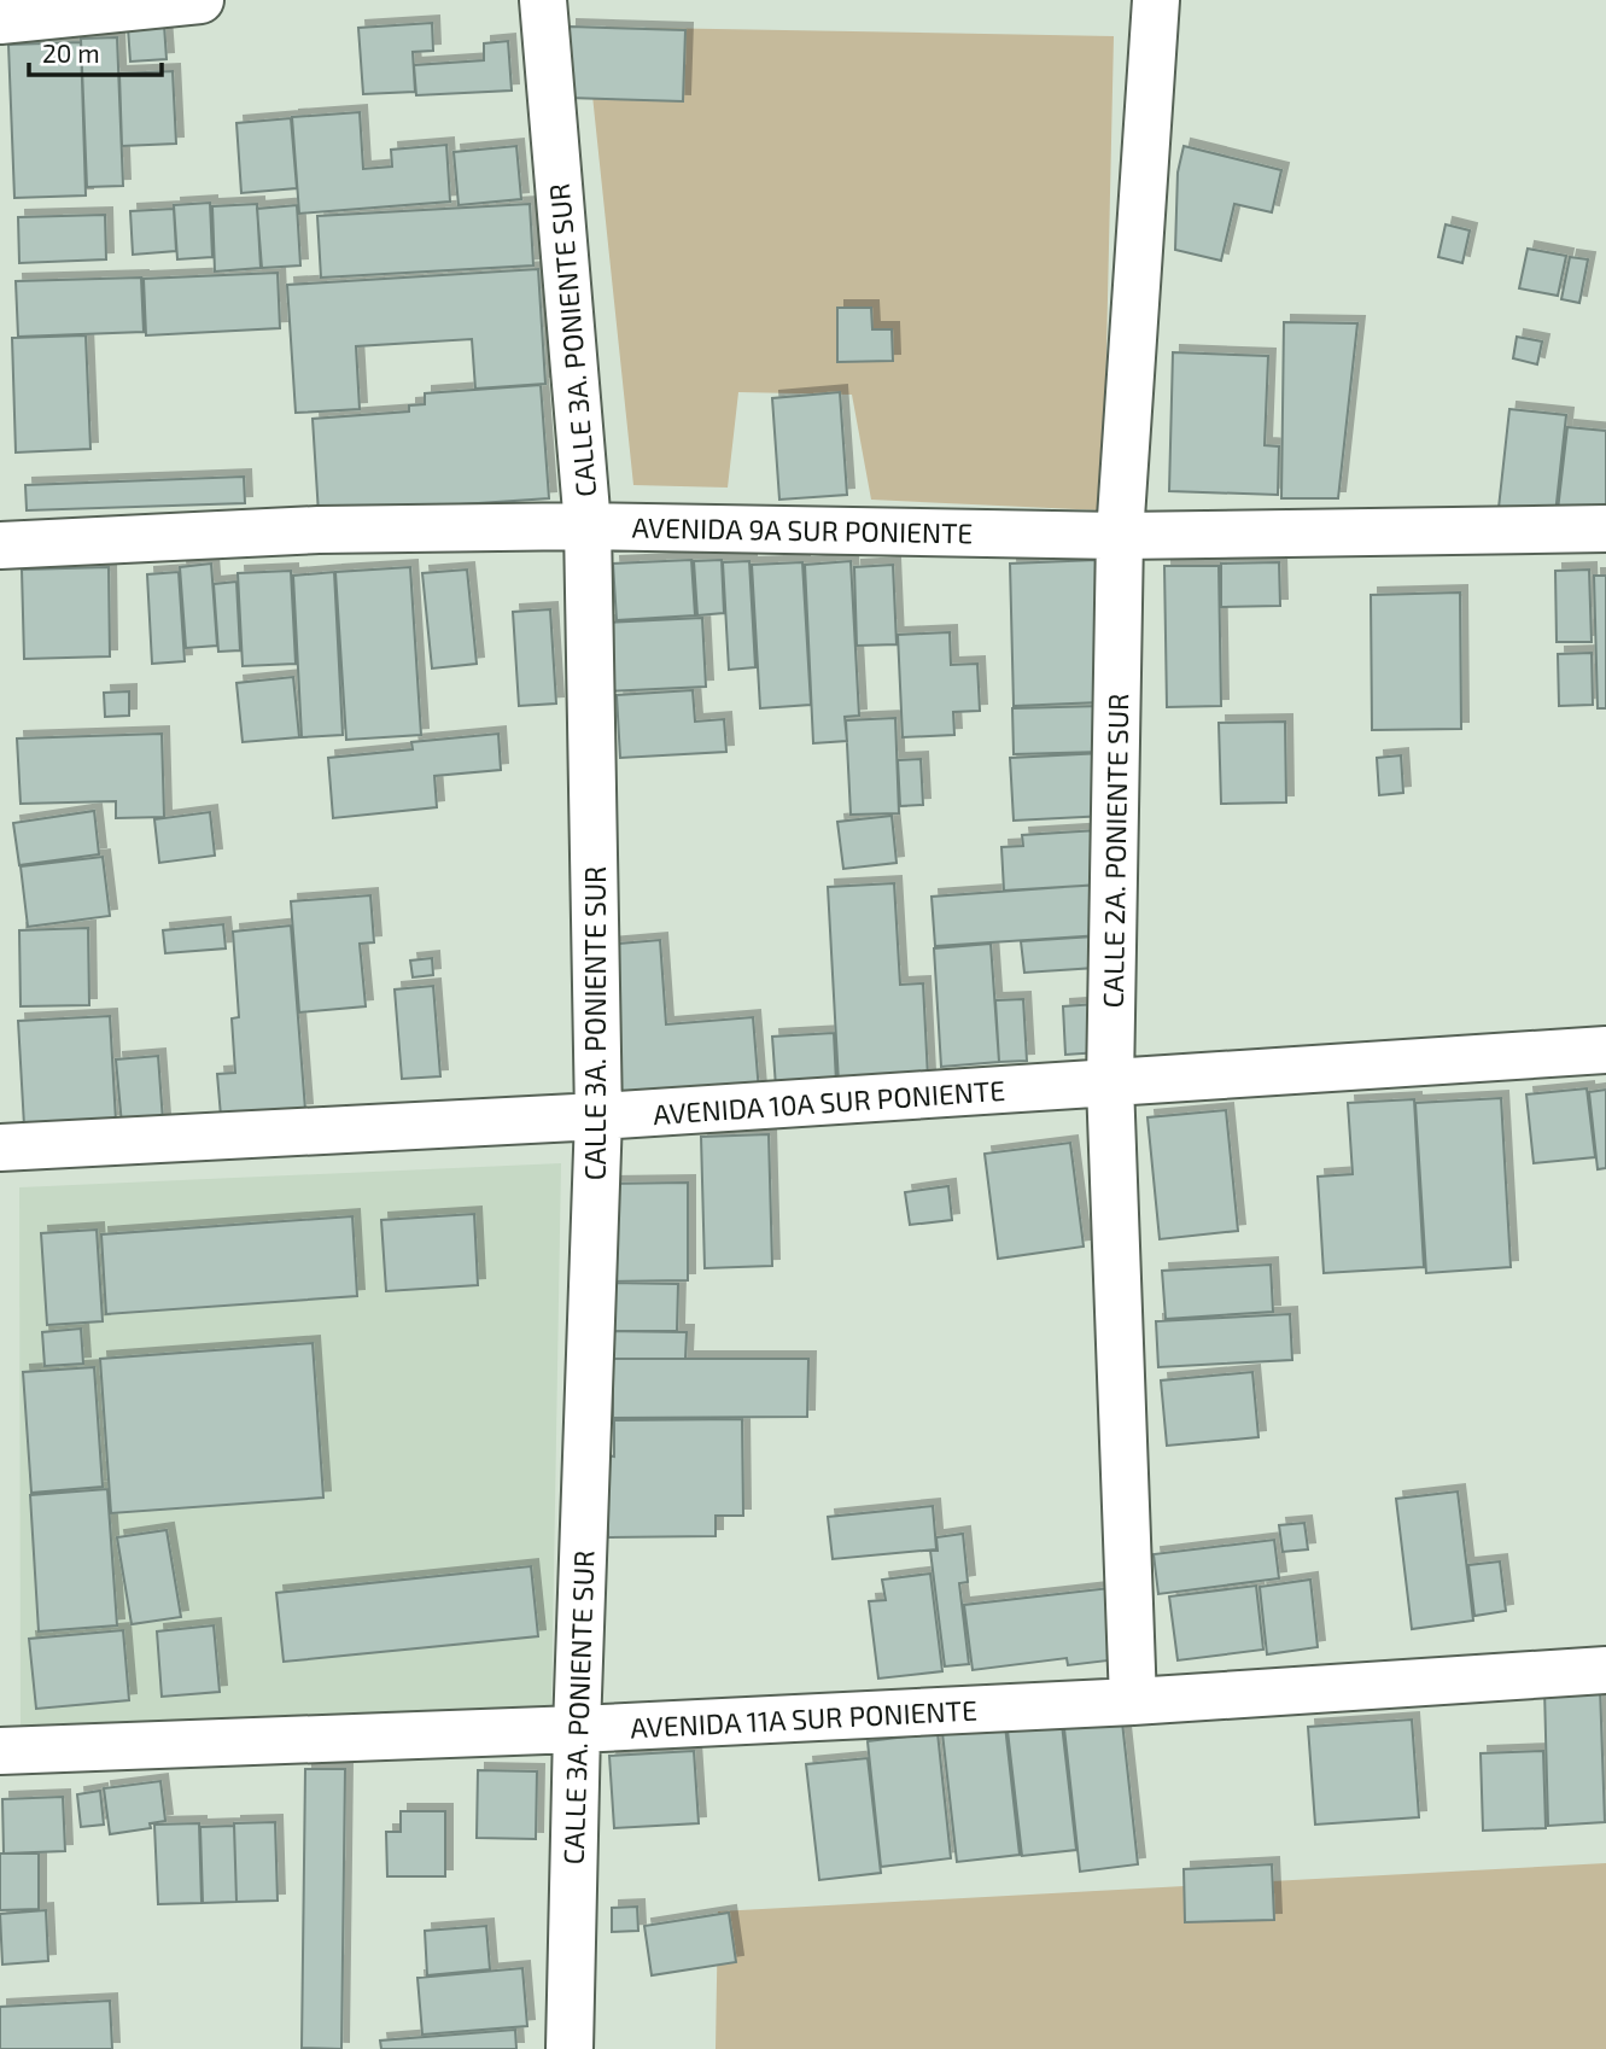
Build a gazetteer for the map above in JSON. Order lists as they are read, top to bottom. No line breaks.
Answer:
{"streets":{"street":["CALLE 3A. PONIENTE SUR","AVENIDA 9A SUR PONIENTE","CALLE 2A. PONIENTE SUR","AVENIDA 10A SUR PONIENTE","AVENIDA 11A SUR PONIENTE"]},"crossings":[["CALLE 3A. PONIENTE SUR","AVENIDA 9A SUR PONIENTE"],["CALLE 3A. PONIENTE SUR","AVENIDA 10A SUR PONIENTE"],["CALLE 3A. PONIENTE SUR","AVENIDA 11A SUR PONIENTE"],["AVENIDA 9A SUR PONIENTE","CALLE 2A. PONIENTE SUR"],["CALLE 2A. PONIENTE SUR","AVENIDA 10A SUR PONIENTE"],["CALLE 2A. PONIENTE SUR","AVENIDA 11A SUR PONIENTE"]],"scale_bar":"20 m"}
